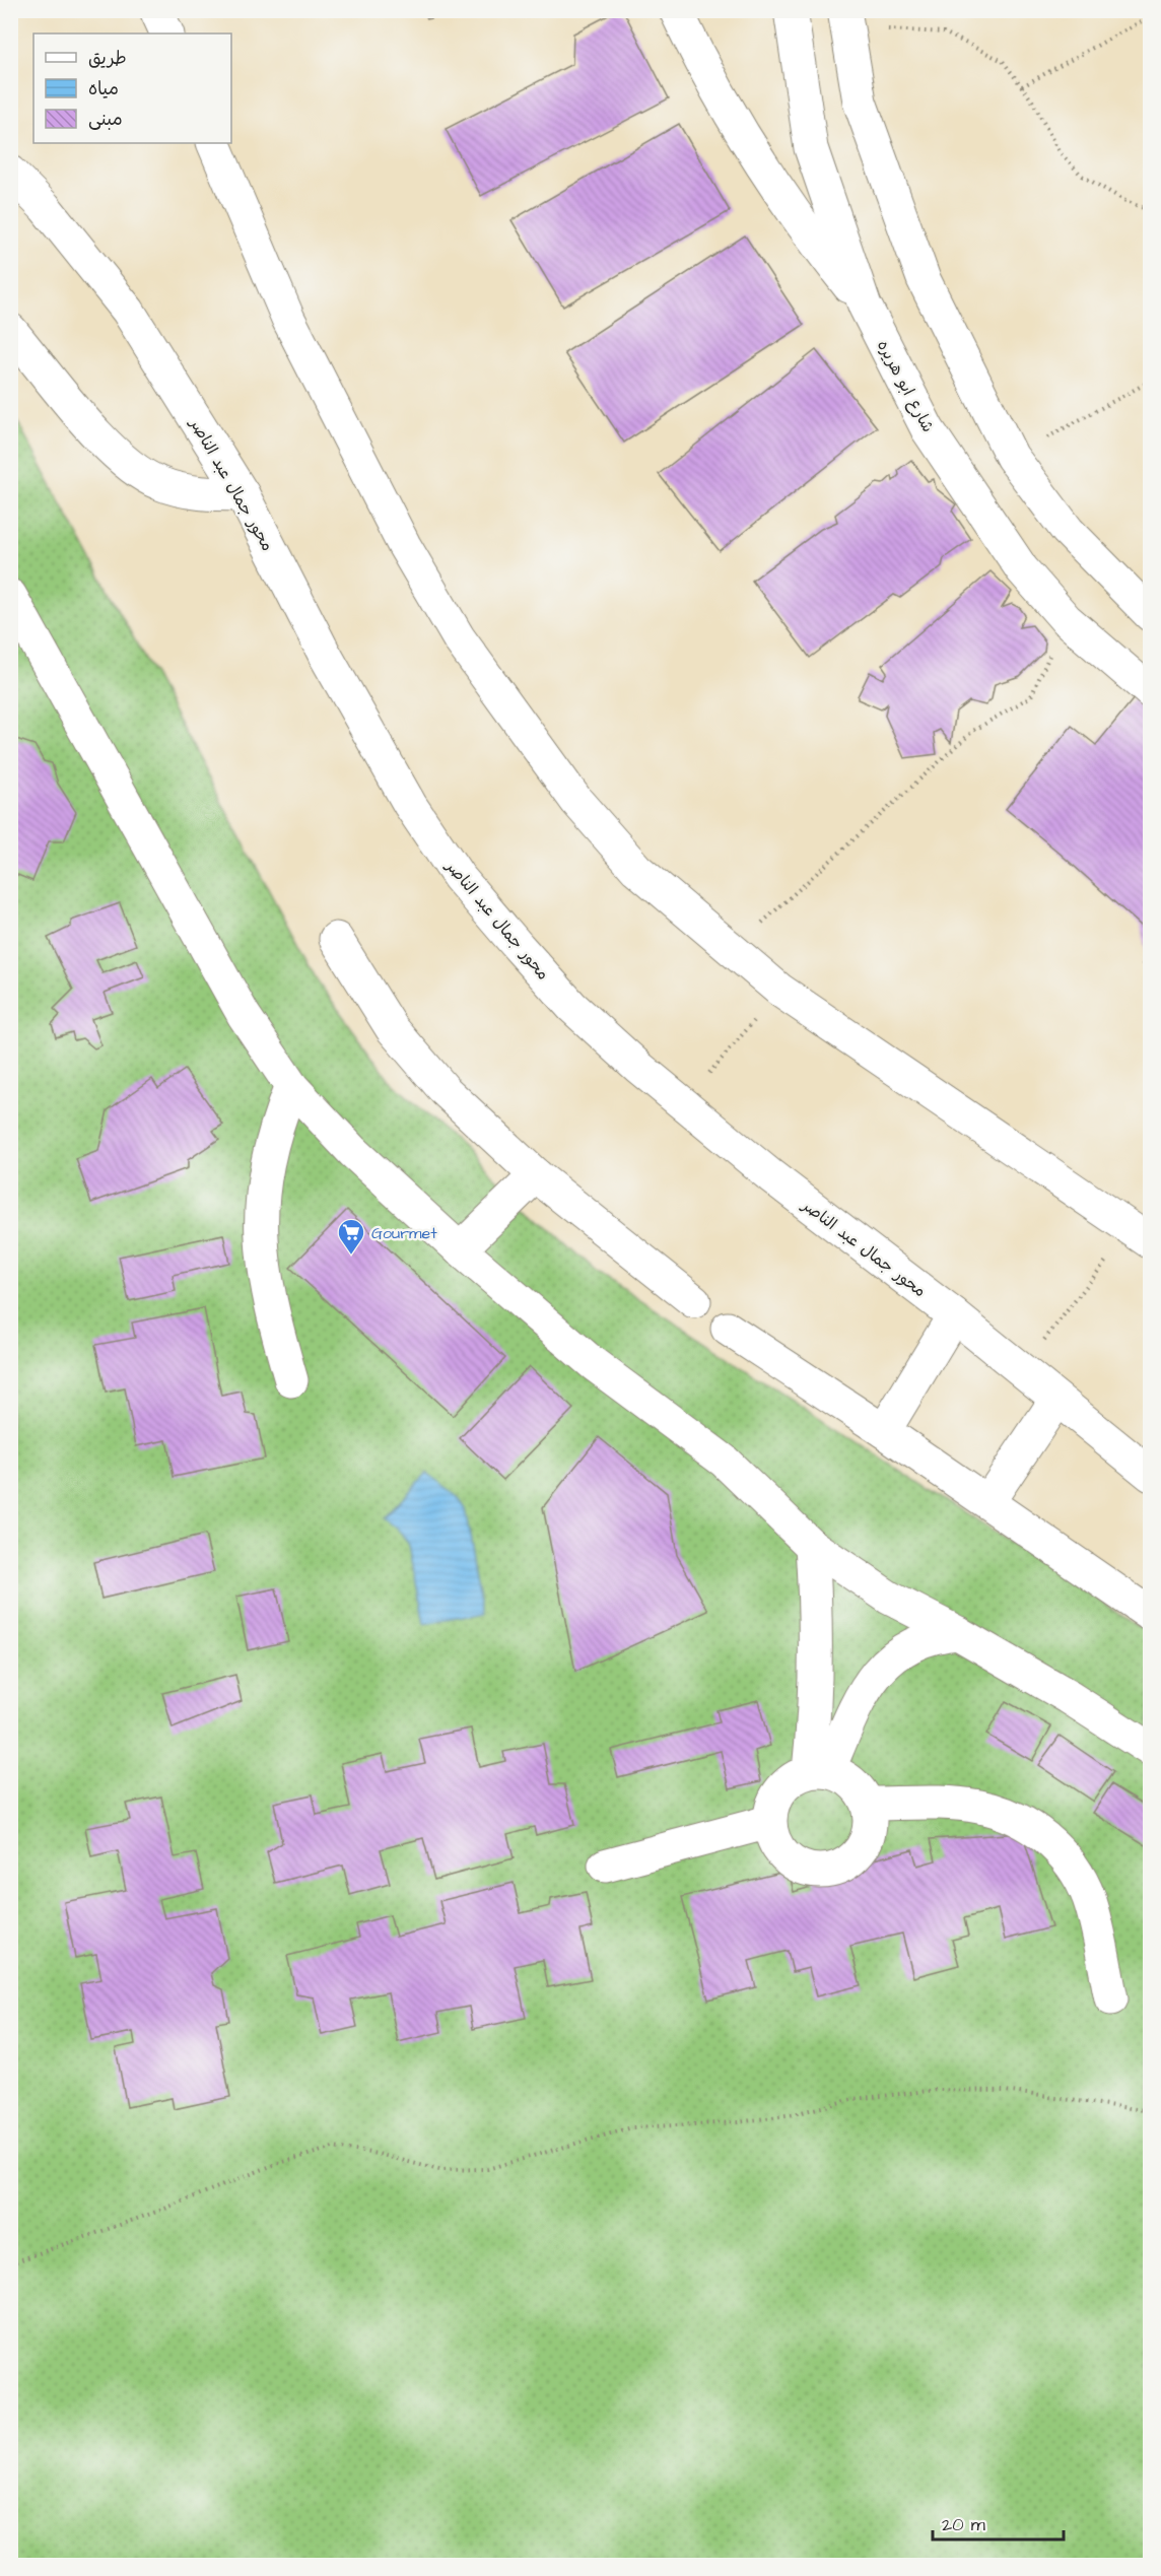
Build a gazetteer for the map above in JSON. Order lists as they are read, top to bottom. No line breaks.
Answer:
{"streets":{"street":["شارع ابو هريره","محور جمال عبد الناصر"]},"places":{"supermarket":["Gourmet"]},"legend":["طريق","مياه","مبنى"],"scale_bar":"20 m"}
